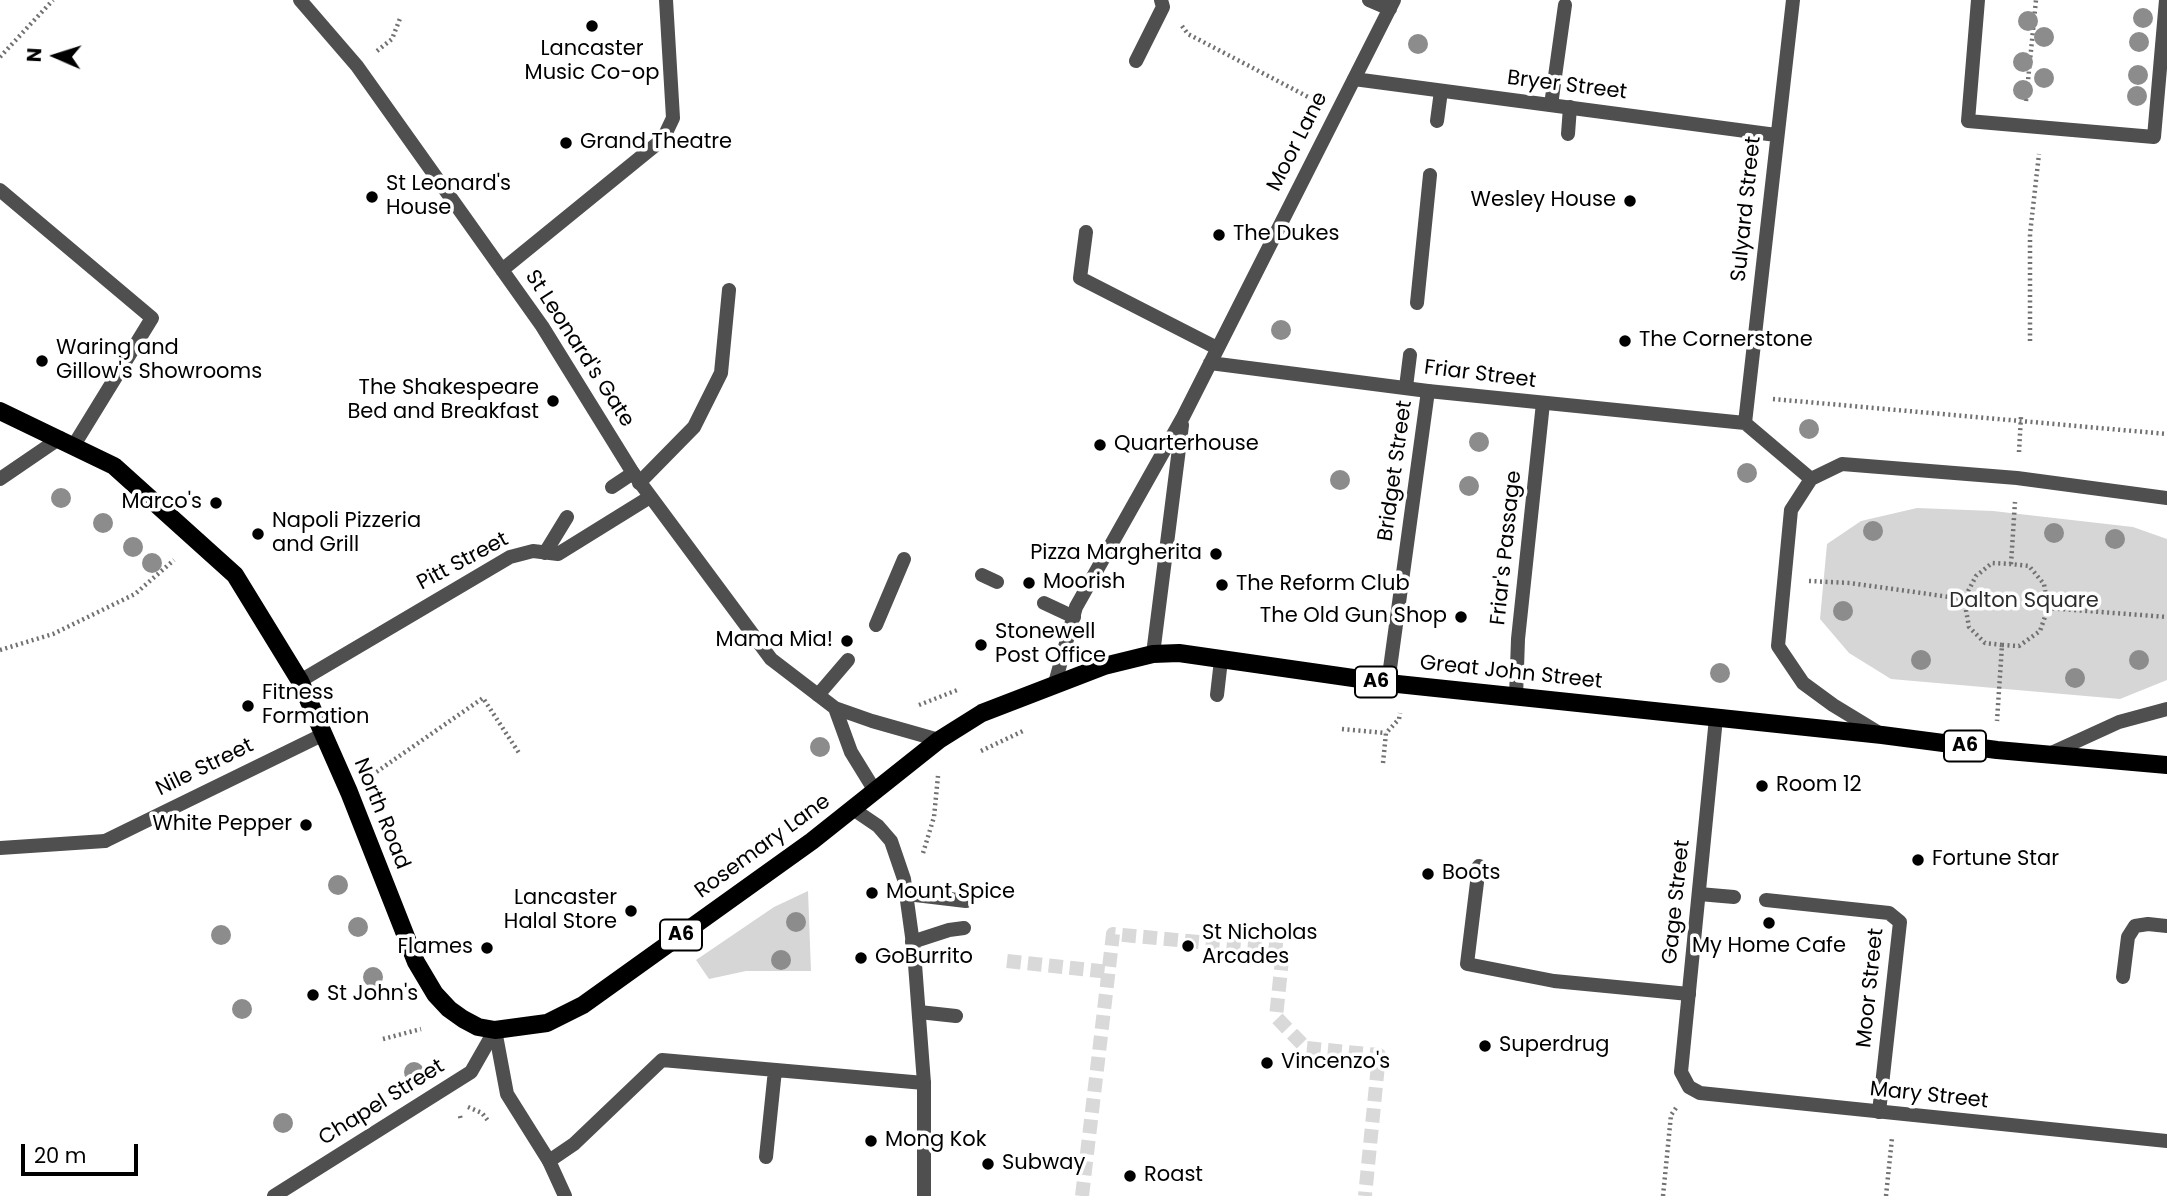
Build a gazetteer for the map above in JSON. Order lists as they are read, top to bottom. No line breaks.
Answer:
{"streets":{"main road":["Great John Street","A6","North Road","Rosemary Lane"],"street":["Bryer Street","Moor Lane","Sulyard Street","St Leonard's Gate","Friar Street","Bridget Street","Friar's Passage","Pitt Street","Nile Street","Gage Street","Moor Street","Mary Street","Chapel Street"]},"crossings":[["Bryer Street","Moor Lane"],["Bryer Street","Sulyard Street"],["Moor Lane","Friar Street"],["Moor Lane","Great John Street"],["Moor Lane","A6"],["Sulyard Street","Friar Street"],["St Leonard's Gate","Pitt Street"],["St Leonard's Gate","A6"],["St Leonard's Gate","Rosemary Lane"],["Friar Street","Bridget Street"],["Friar Street","Friar's Passage"],["Bridget Street","Great John Street"],["Friar's Passage","Great John Street"],["Pitt Street","North Road"],["Great John Street","A6"],["Great John Street","Gage Street"],["A6","Rosemary Lane"],["A6","Gage Street"],["Nile Street","North Road"],["North Road","Rosemary Lane"],["North Road","Chapel Street"],["Rosemary Lane","Chapel Street"],["Gage Street","Mary Street"],["Moor Street","Mary Street"]],"parks":["Dalton Square"],"places":["Lancaster Music Co-op","Grand Theatre","St Leonard's House","Wesley House","The Dukes","The Cornerstone","Waring and Gillow's Showrooms","The Shakespeare Bed and Breakfast","Quarterhouse","Marco's","Napoli Pizzeria and Grill","Pizza Margherita","Moorish","The Reform Club","The Old Gun Shop","Mama Mia!","Stonewell Post Office","Fitness Formation","Room 12","White Pepper","Fortune Star","Boots","Mount Spice","Lancaster Halal Store","My Home Cafe","St Nicholas Arcades","Flames","GoBurrito","St John's","Superdrug","Vincenzo's","Mong Kok","Subway","Roast"],"scale_bar":"20 m","north":"left"}
